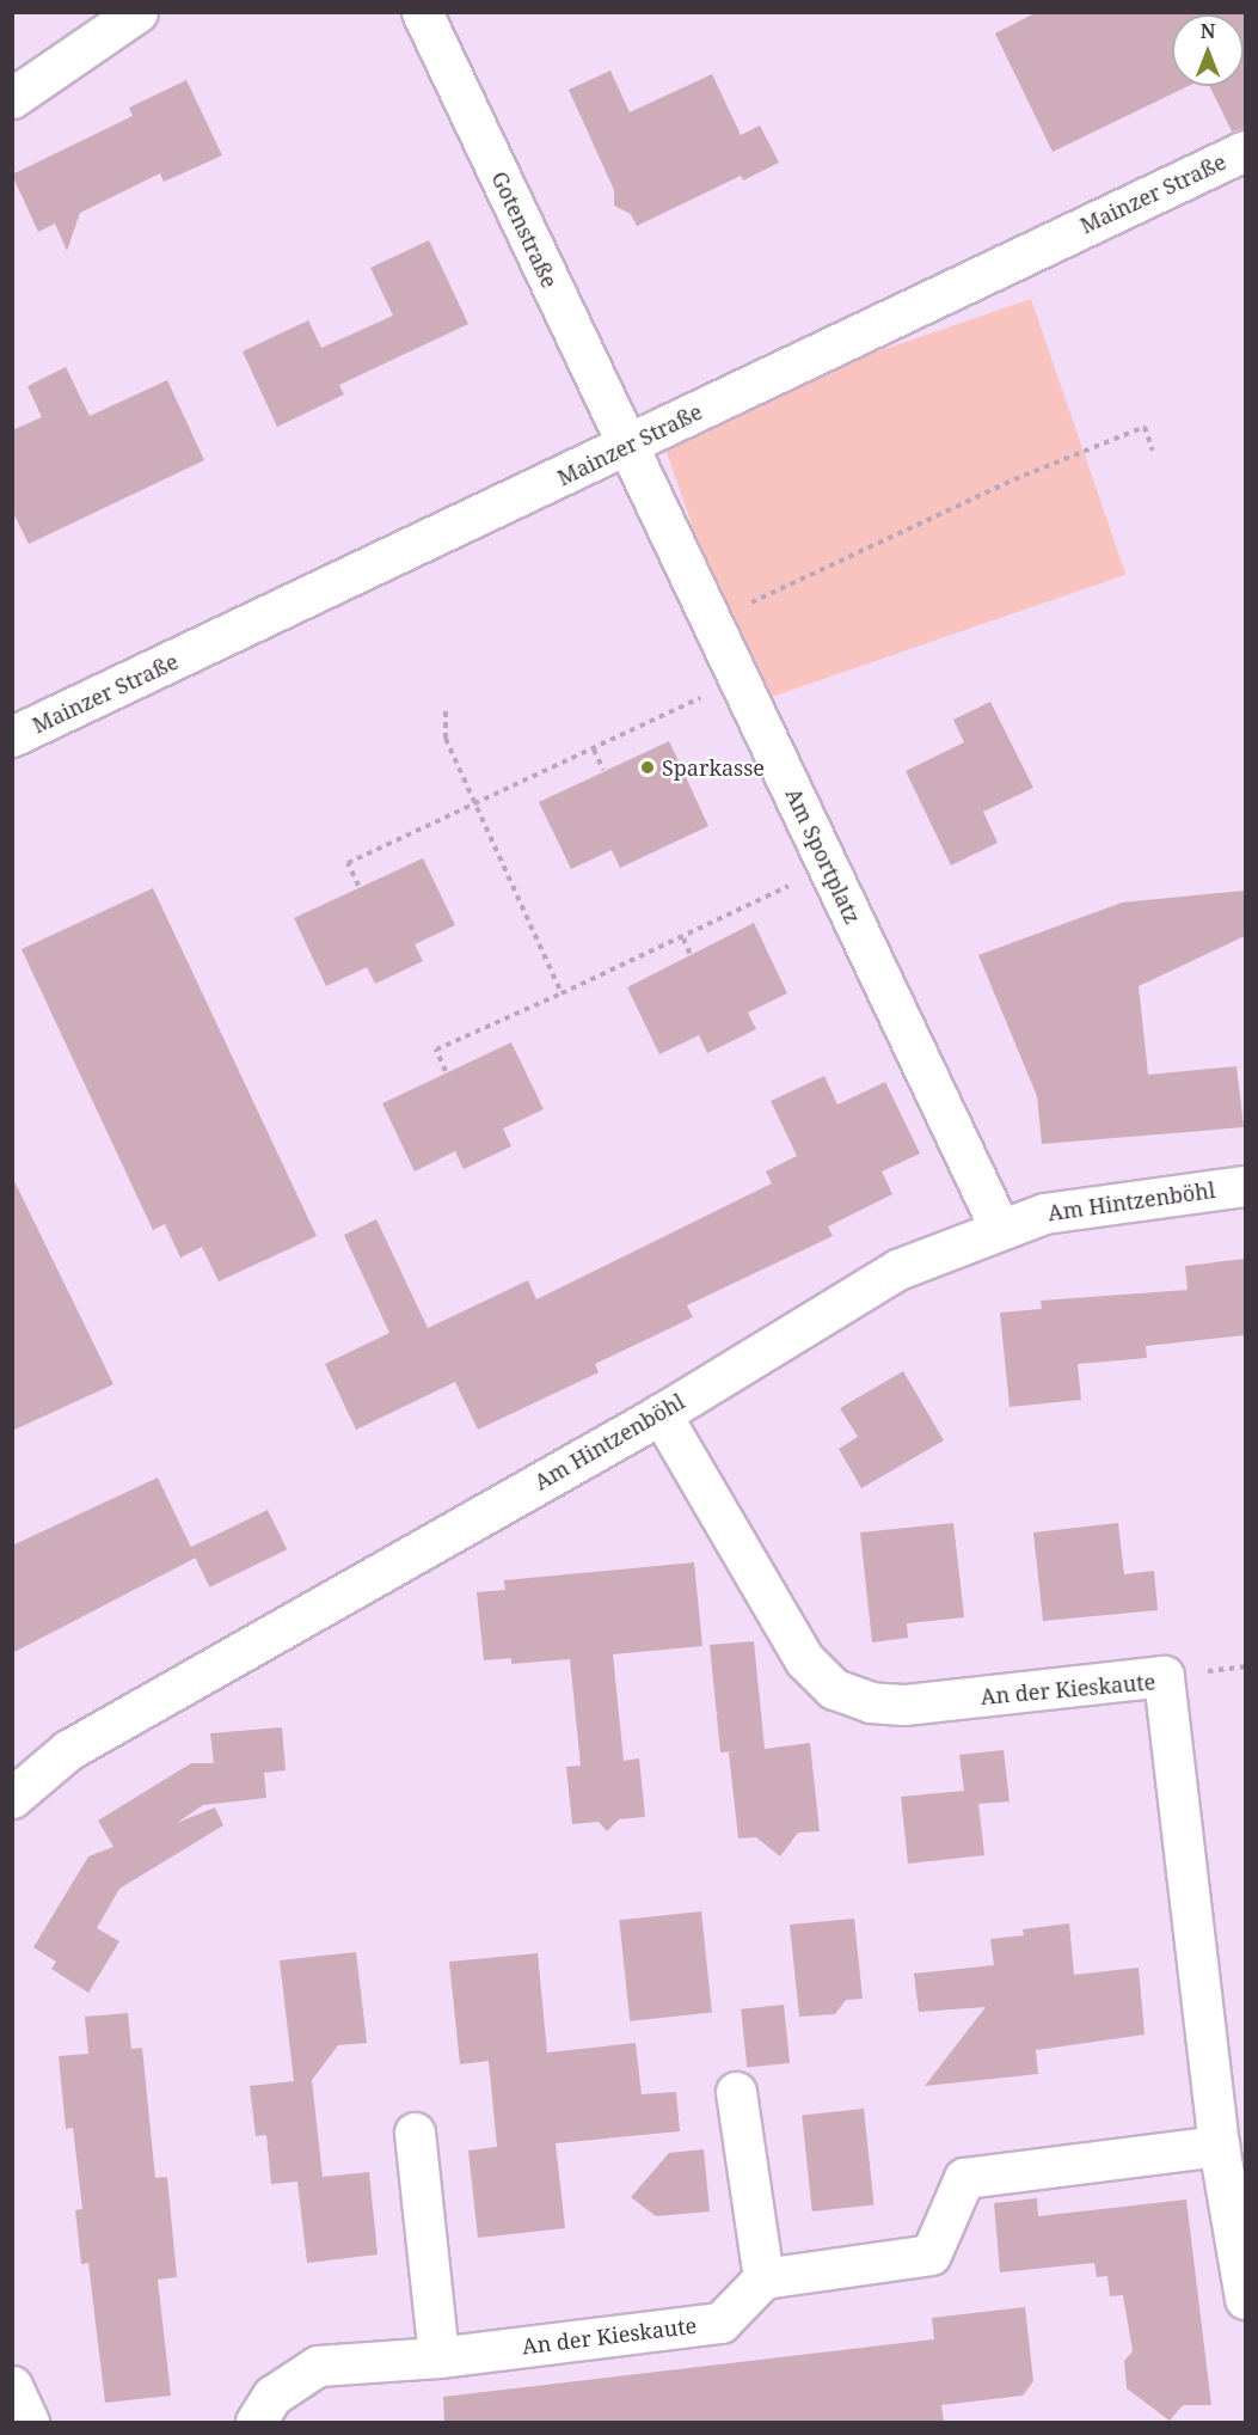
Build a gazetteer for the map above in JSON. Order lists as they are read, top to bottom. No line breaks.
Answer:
{"streets":{"street":["Mainzer Straße","Gotenstraße","Am Sportplatz","Am Hintzenböhl","An der Kieskaute"]},"crossings":[["Mainzer Straße","Gotenstraße"],["Mainzer Straße","Am Sportplatz"],["Gotenstraße","Am Sportplatz"],["Am Sportplatz","Am Hintzenböhl"],["Am Hintzenböhl","An der Kieskaute"]],"places":["Sparkasse"],"north":"top"}
